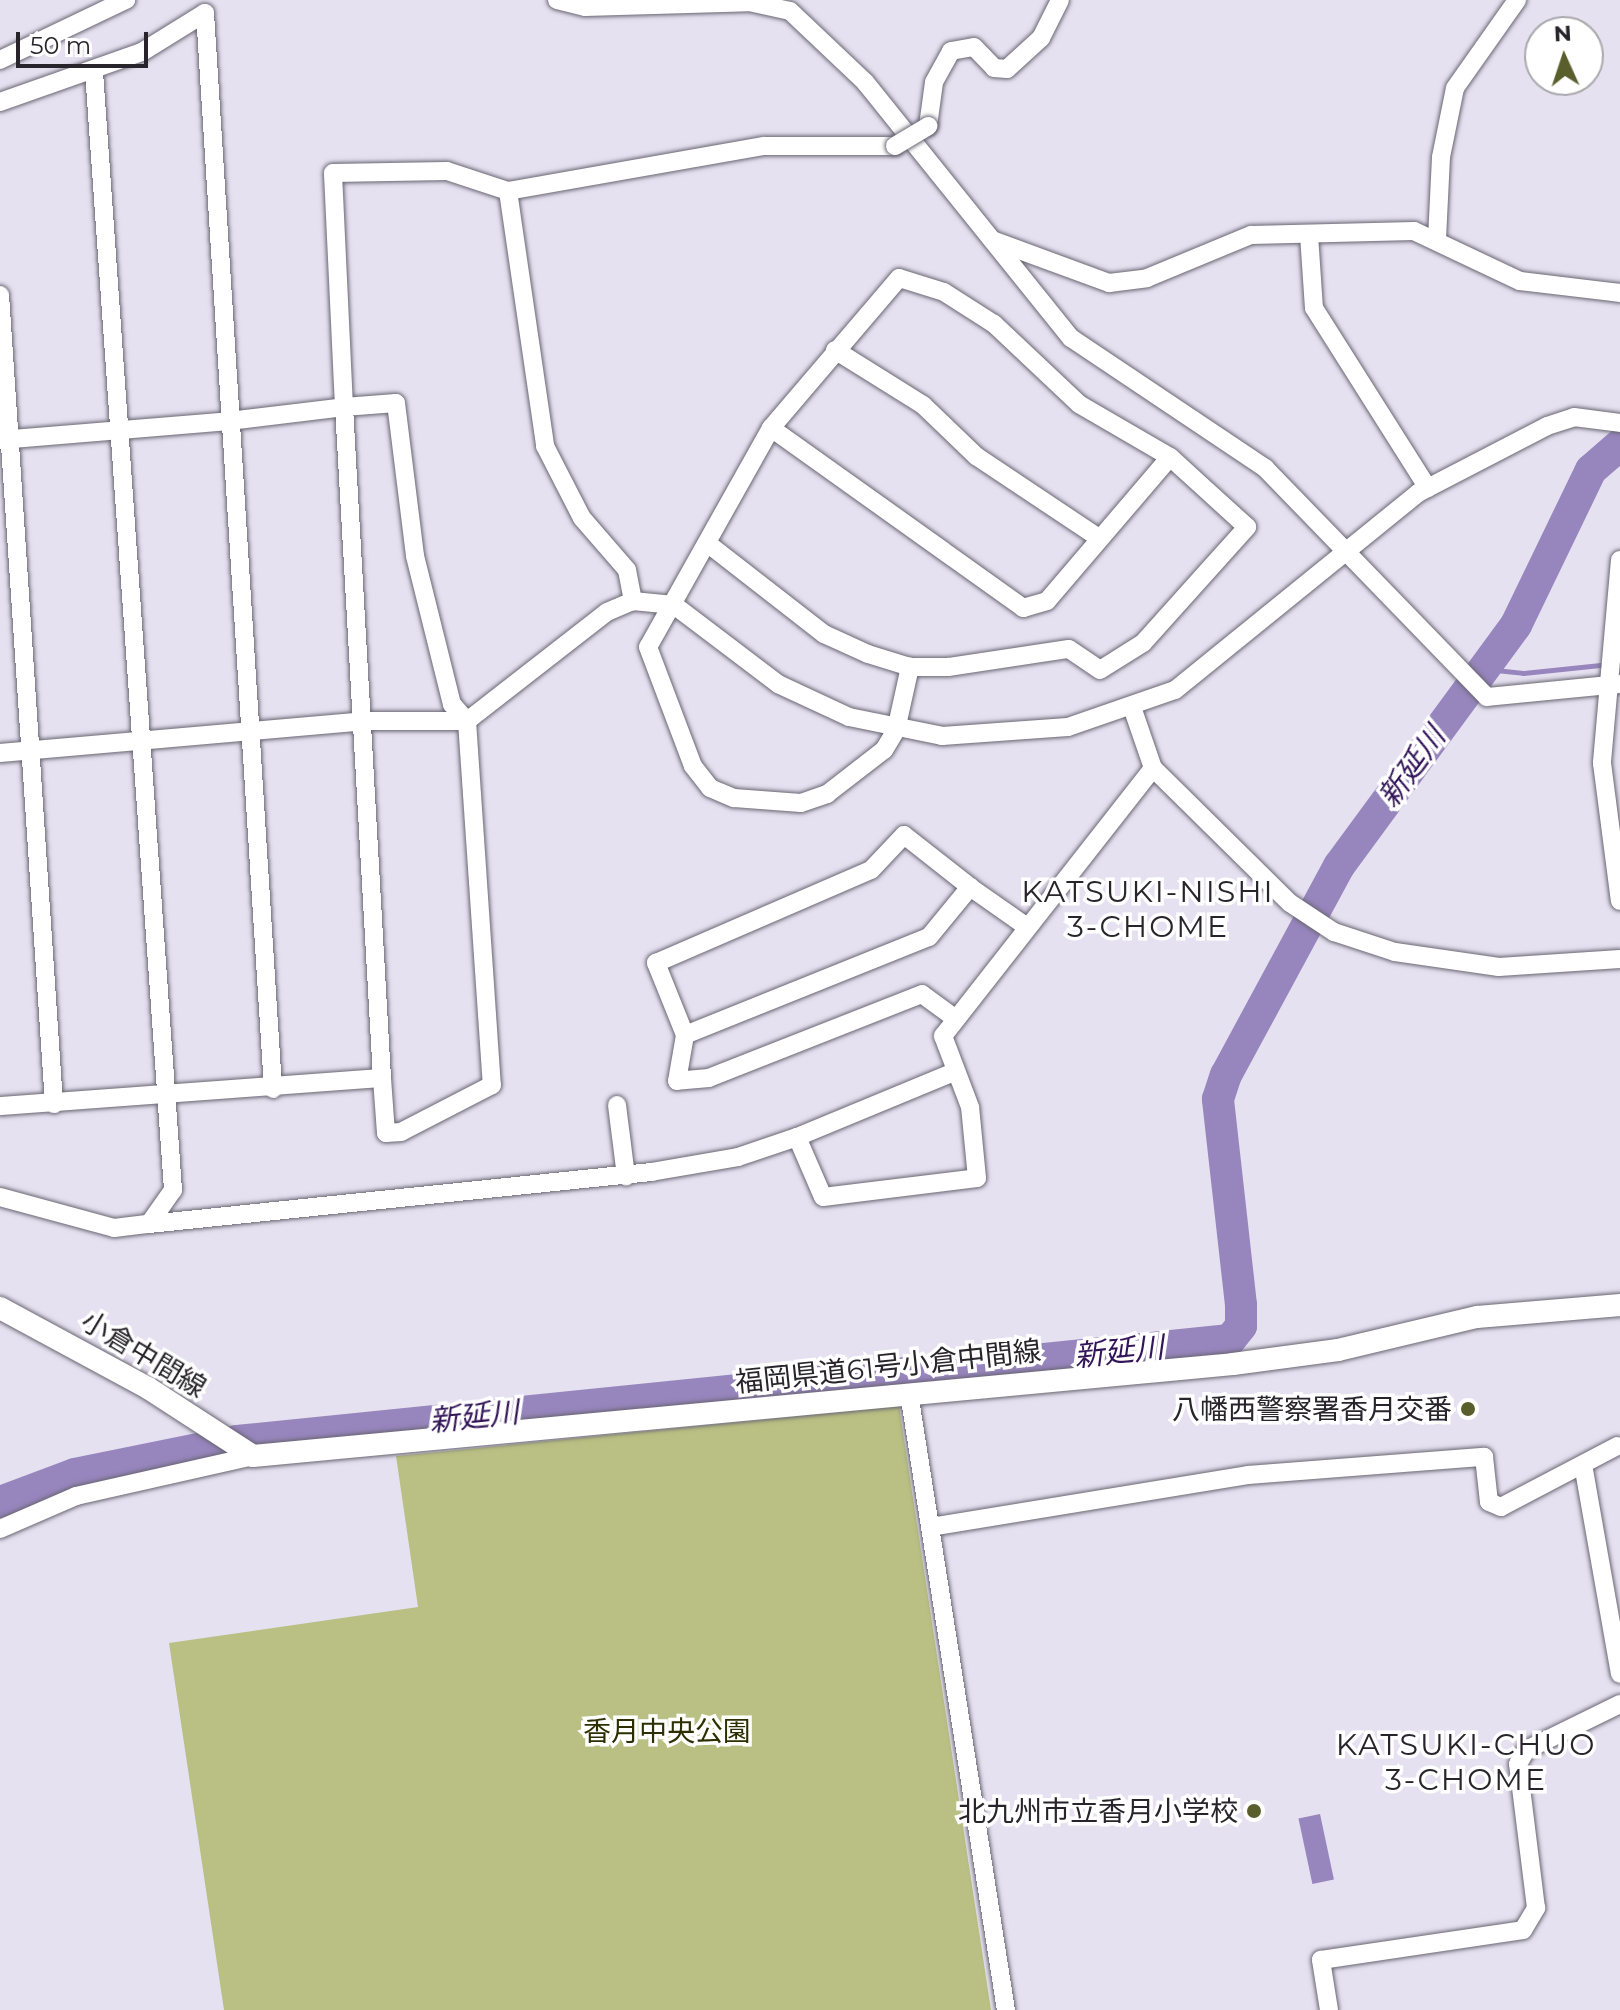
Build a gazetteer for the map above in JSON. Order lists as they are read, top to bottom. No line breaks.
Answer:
{"streets":{"main road":["小倉中間線","福岡県道61号小倉中間線"]},"crossings":[["小倉中間線","福岡県道61号小倉中間線"]],"districts":["KATSUKI-NISHI 3-CHOME","KATSUKI-CHUO 3-CHOME"],"water":["新延川"],"parks":["香月中央公園"],"places":["八幡西警察署香月交番","北九州市立香月小学校"],"scale_bar":"50 m","north":"top"}
